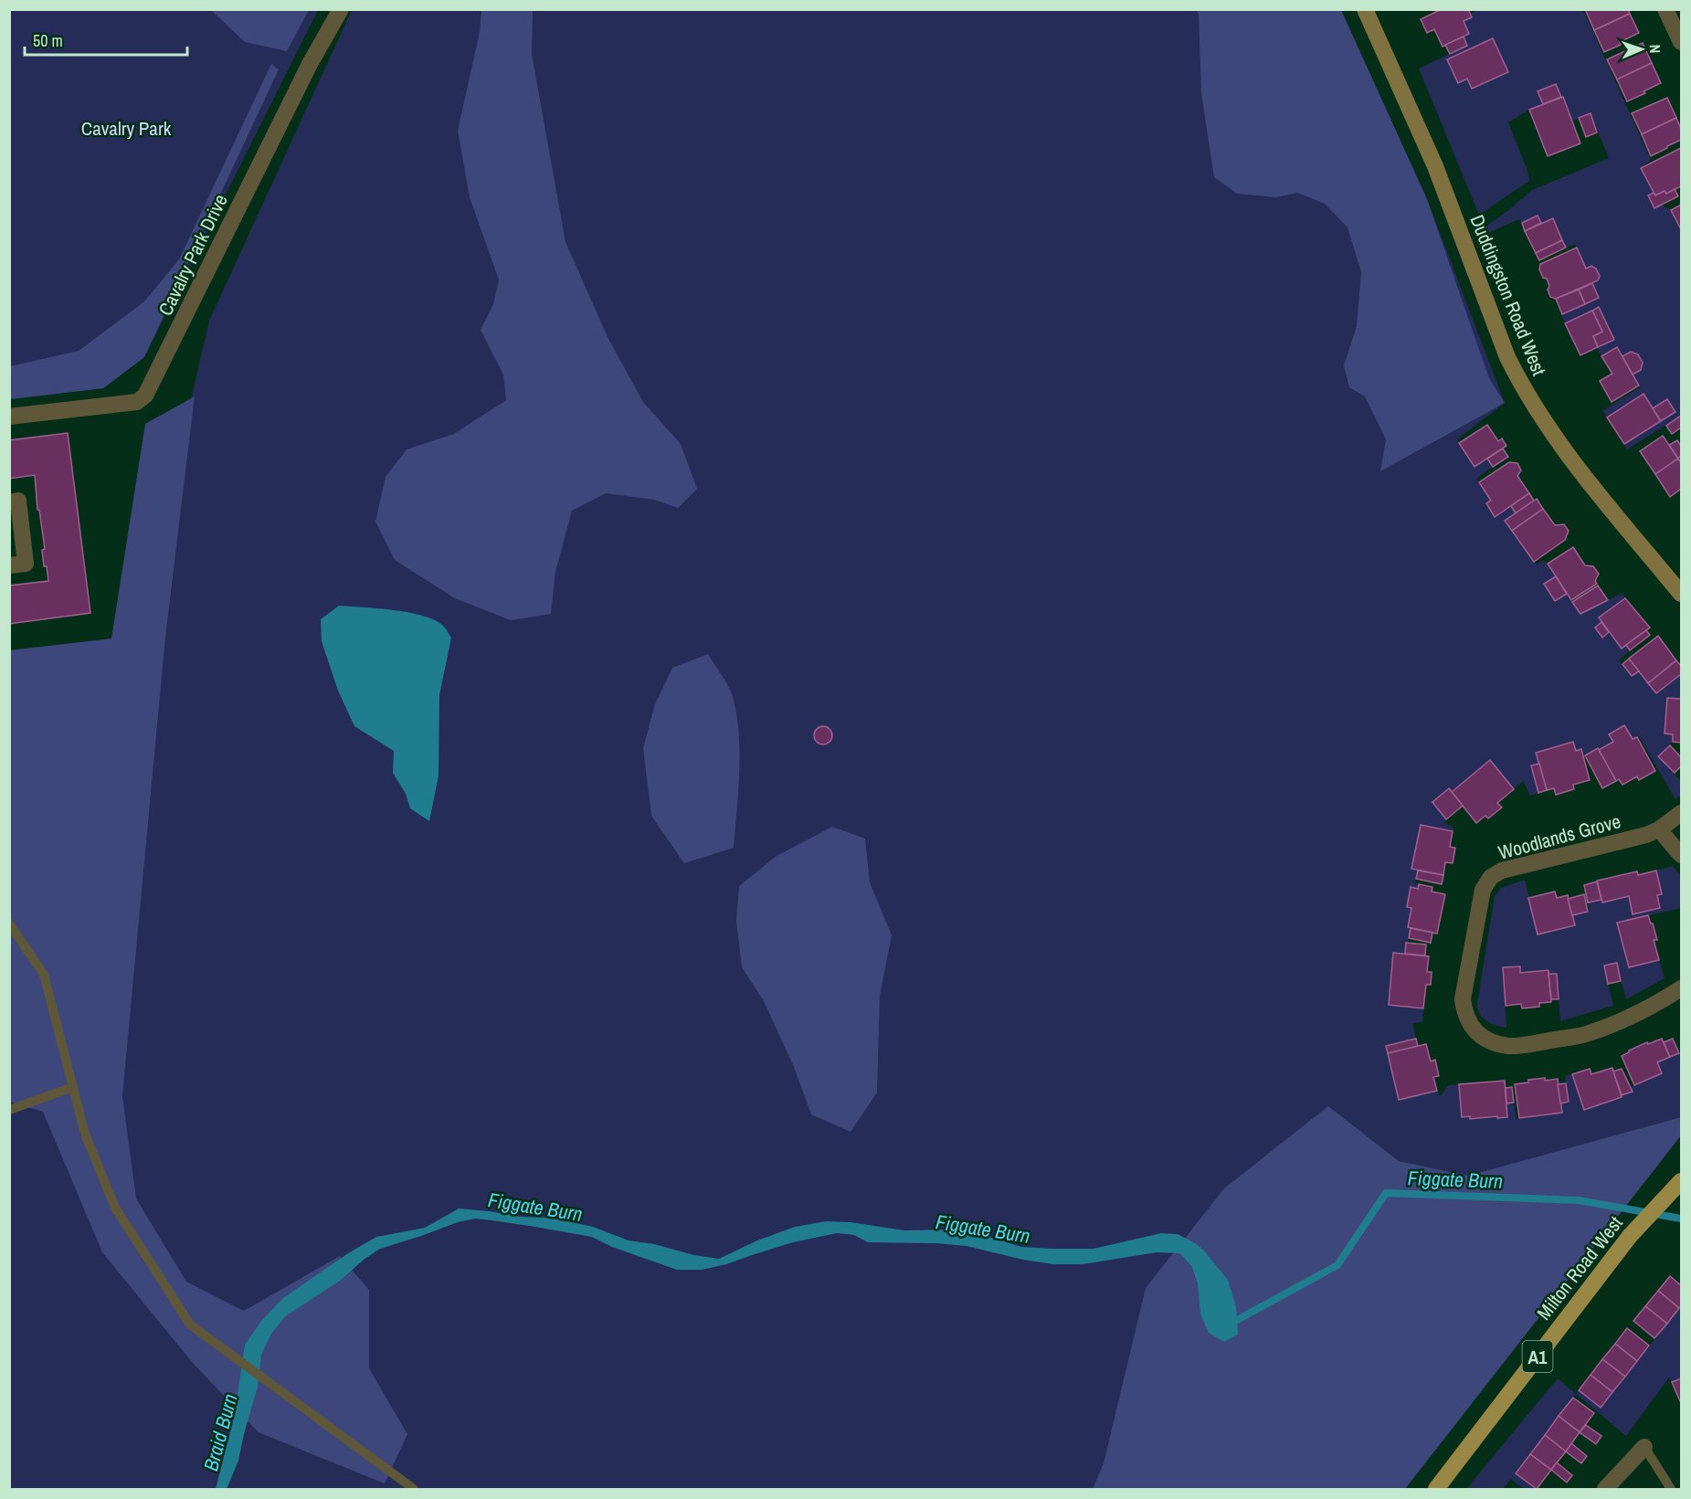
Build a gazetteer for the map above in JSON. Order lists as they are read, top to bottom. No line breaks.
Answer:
{"streets":{"main road":["Milton Road West","A1"],"street":["Cavalry Park Drive","Duddingston Road West","Woodlands Grove"]},"water":["Figgate Burn","Braid Burn"],"parks":["Cavalry Park"],"scale_bar":"50 m","north":"right"}
